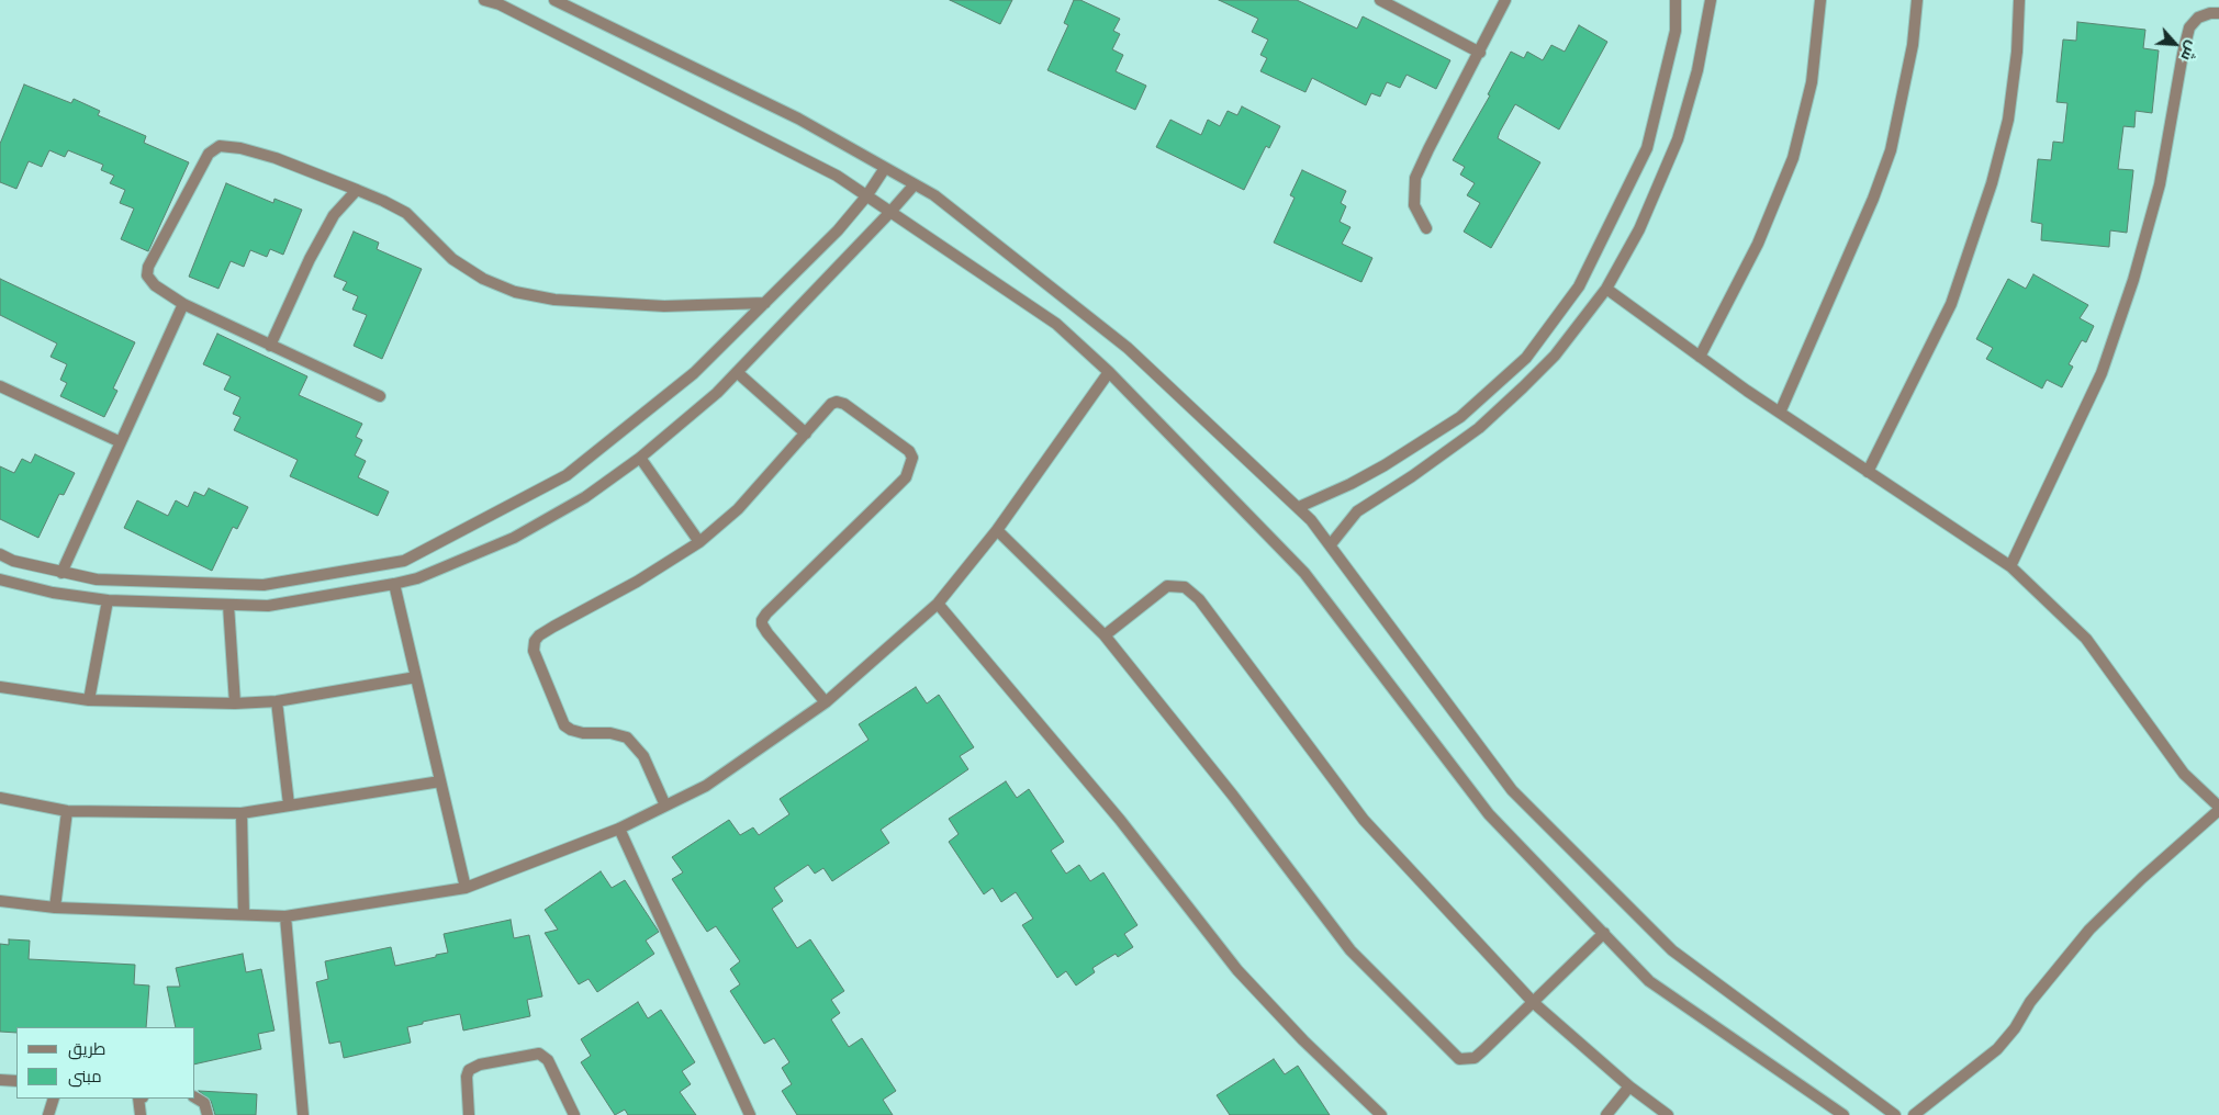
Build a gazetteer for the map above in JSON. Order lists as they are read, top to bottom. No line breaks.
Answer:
{"legend":["طريق","مبنى"],"north":"bottom right"}
